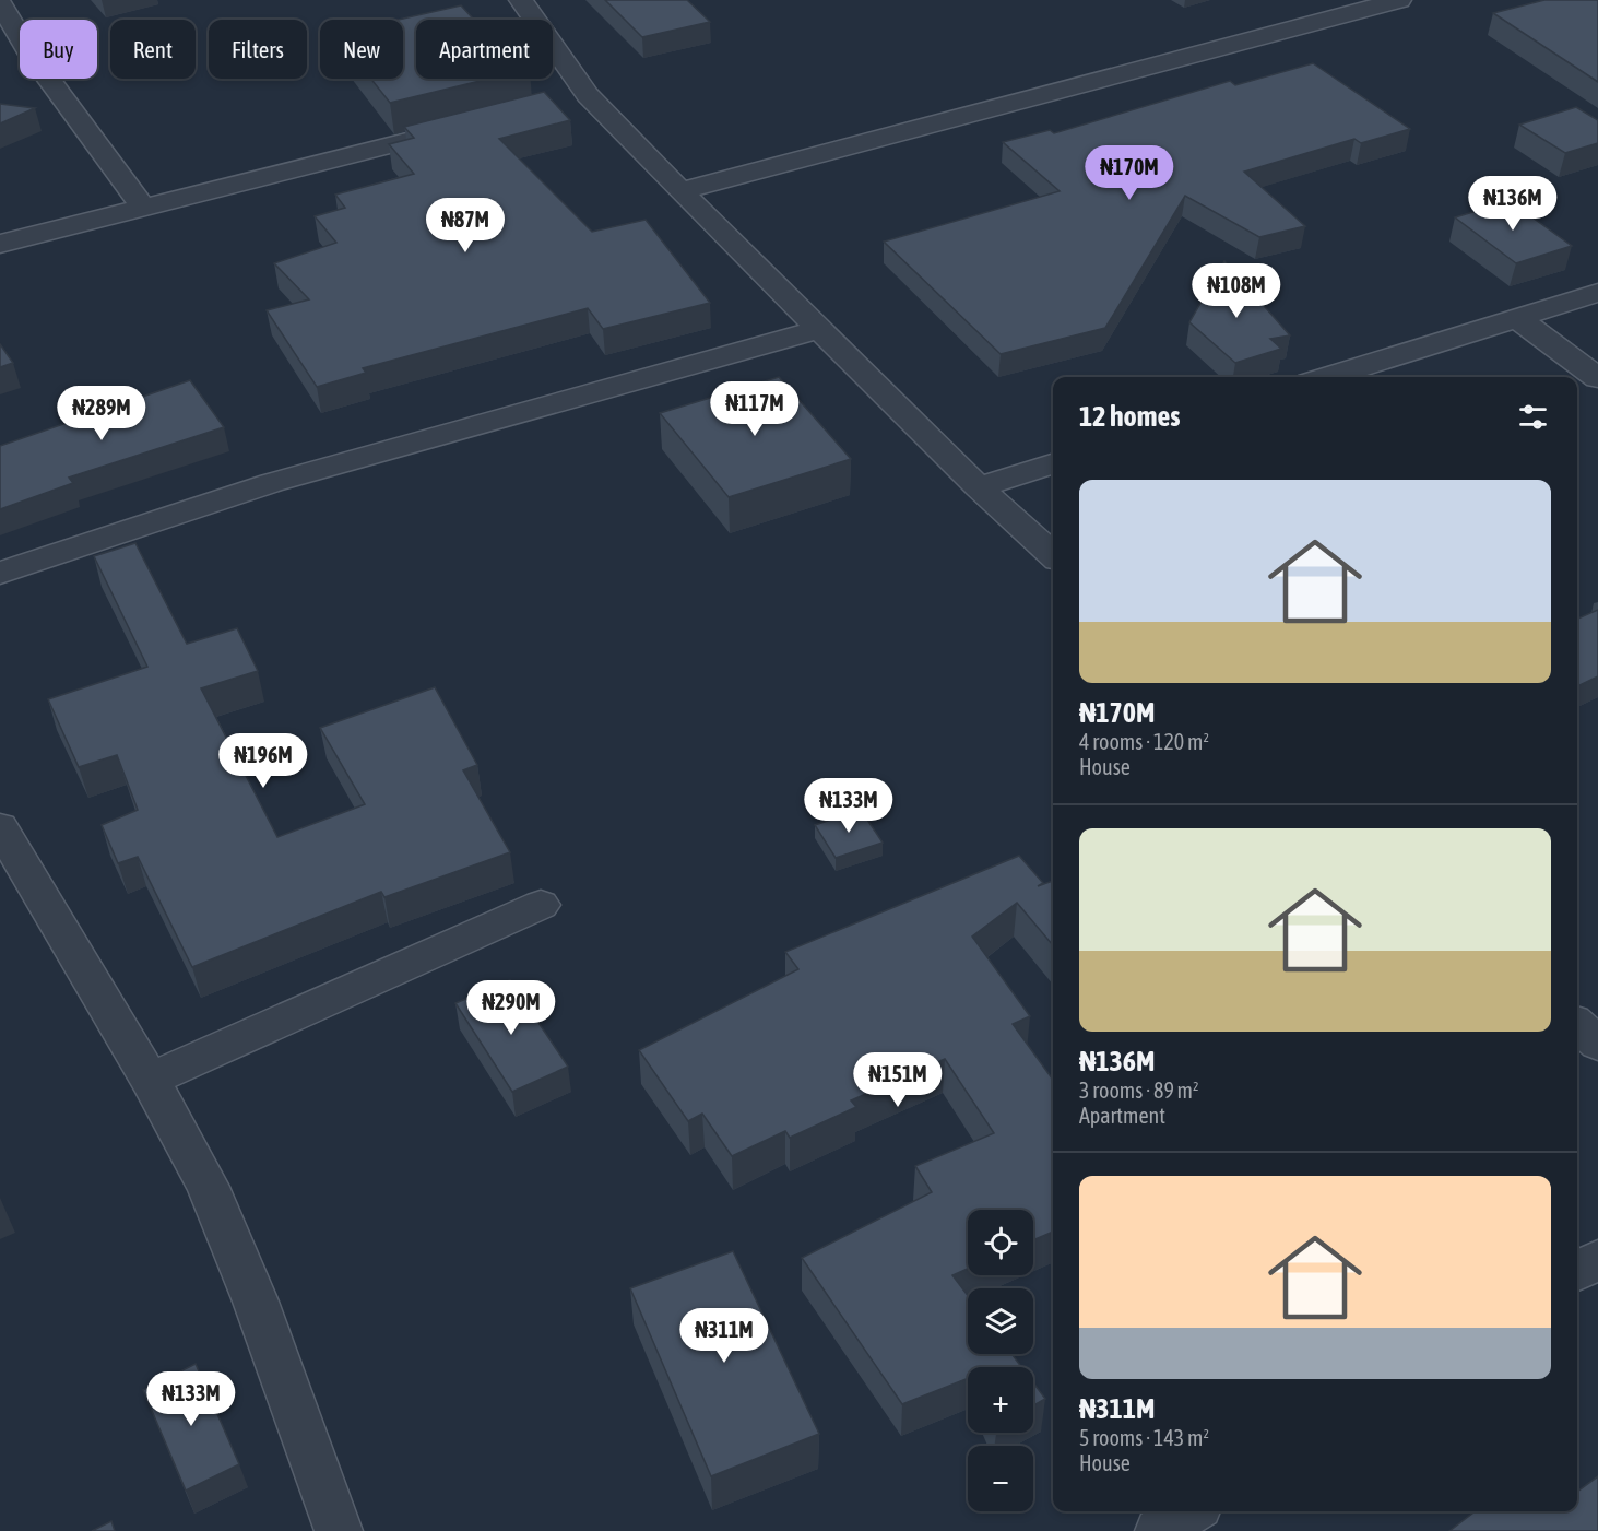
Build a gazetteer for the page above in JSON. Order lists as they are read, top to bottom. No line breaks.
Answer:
{"page":{"chip":["Buy","Rent","Filters","New","Apartment"],"price":["₦170M","₦136M","₦87M","₦108M","₦117M","₦289M","₦196M","₦133M","₦290M","₦151M","₦311M","₦133M"],"heading":"12 homes","list":[{"name":"₦170M","note":"4 rooms · 120 m² · House"},{"name":"₦136M","note":"3 rooms · 89 m² · Apartment"},{"name":"₦311M","note":"5 rooms · 143 m² · House"}],"map_buttons":["+","−"]}}
